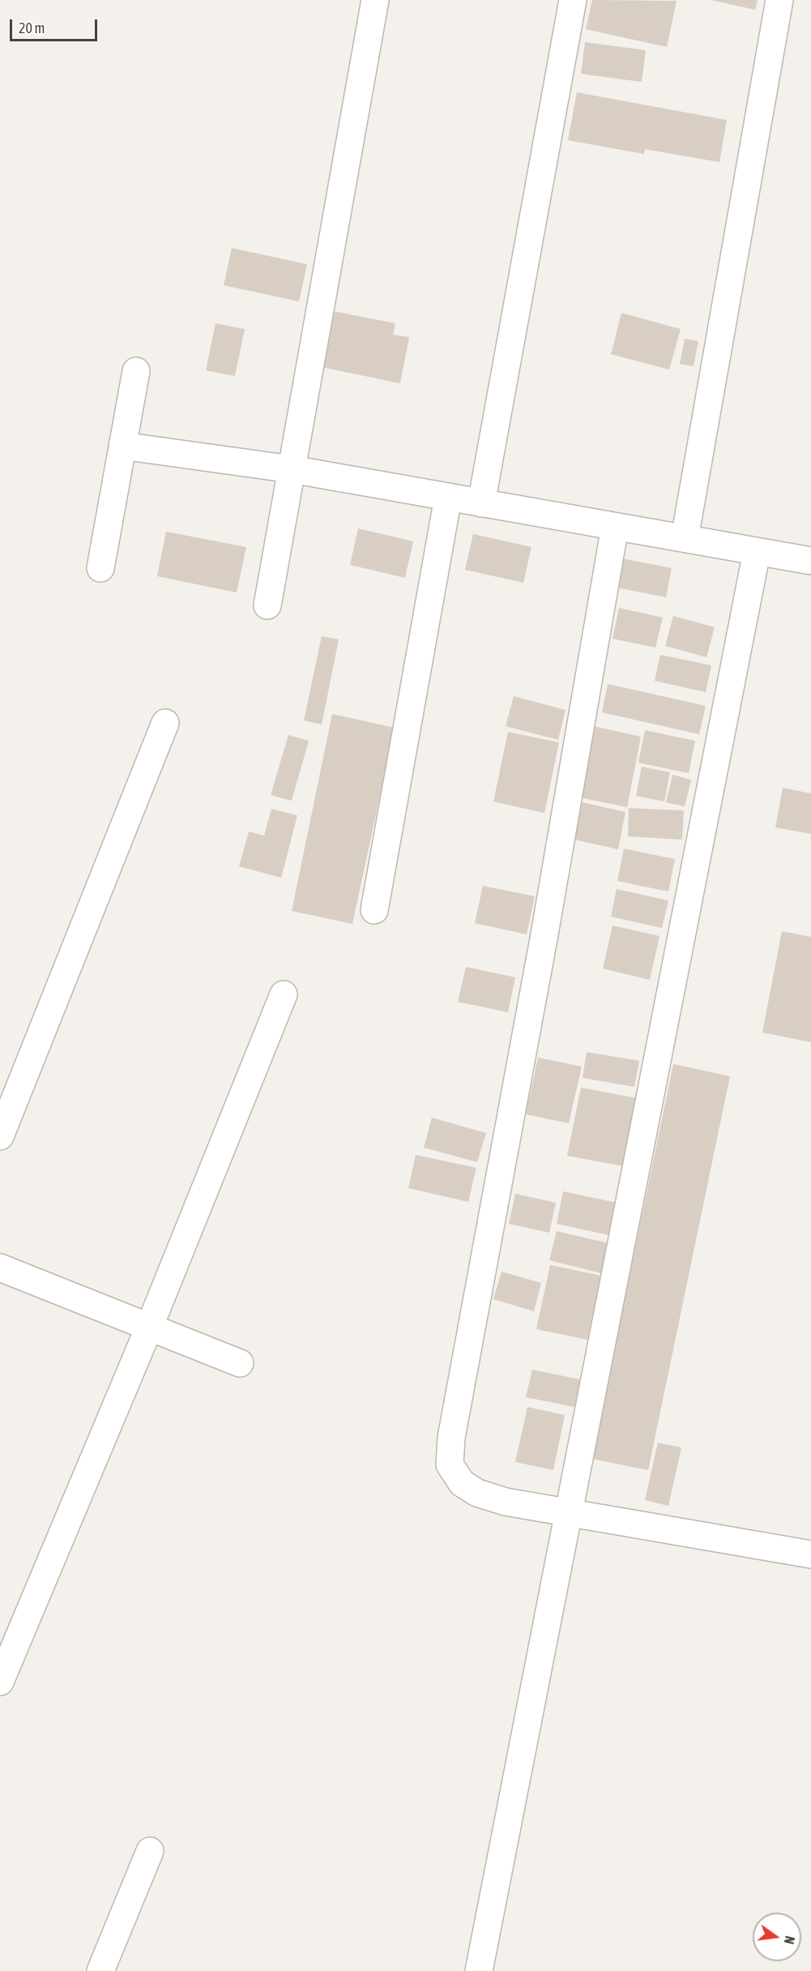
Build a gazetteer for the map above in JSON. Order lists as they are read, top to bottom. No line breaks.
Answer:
{"scale_bar":"20 m","north":"right"}
